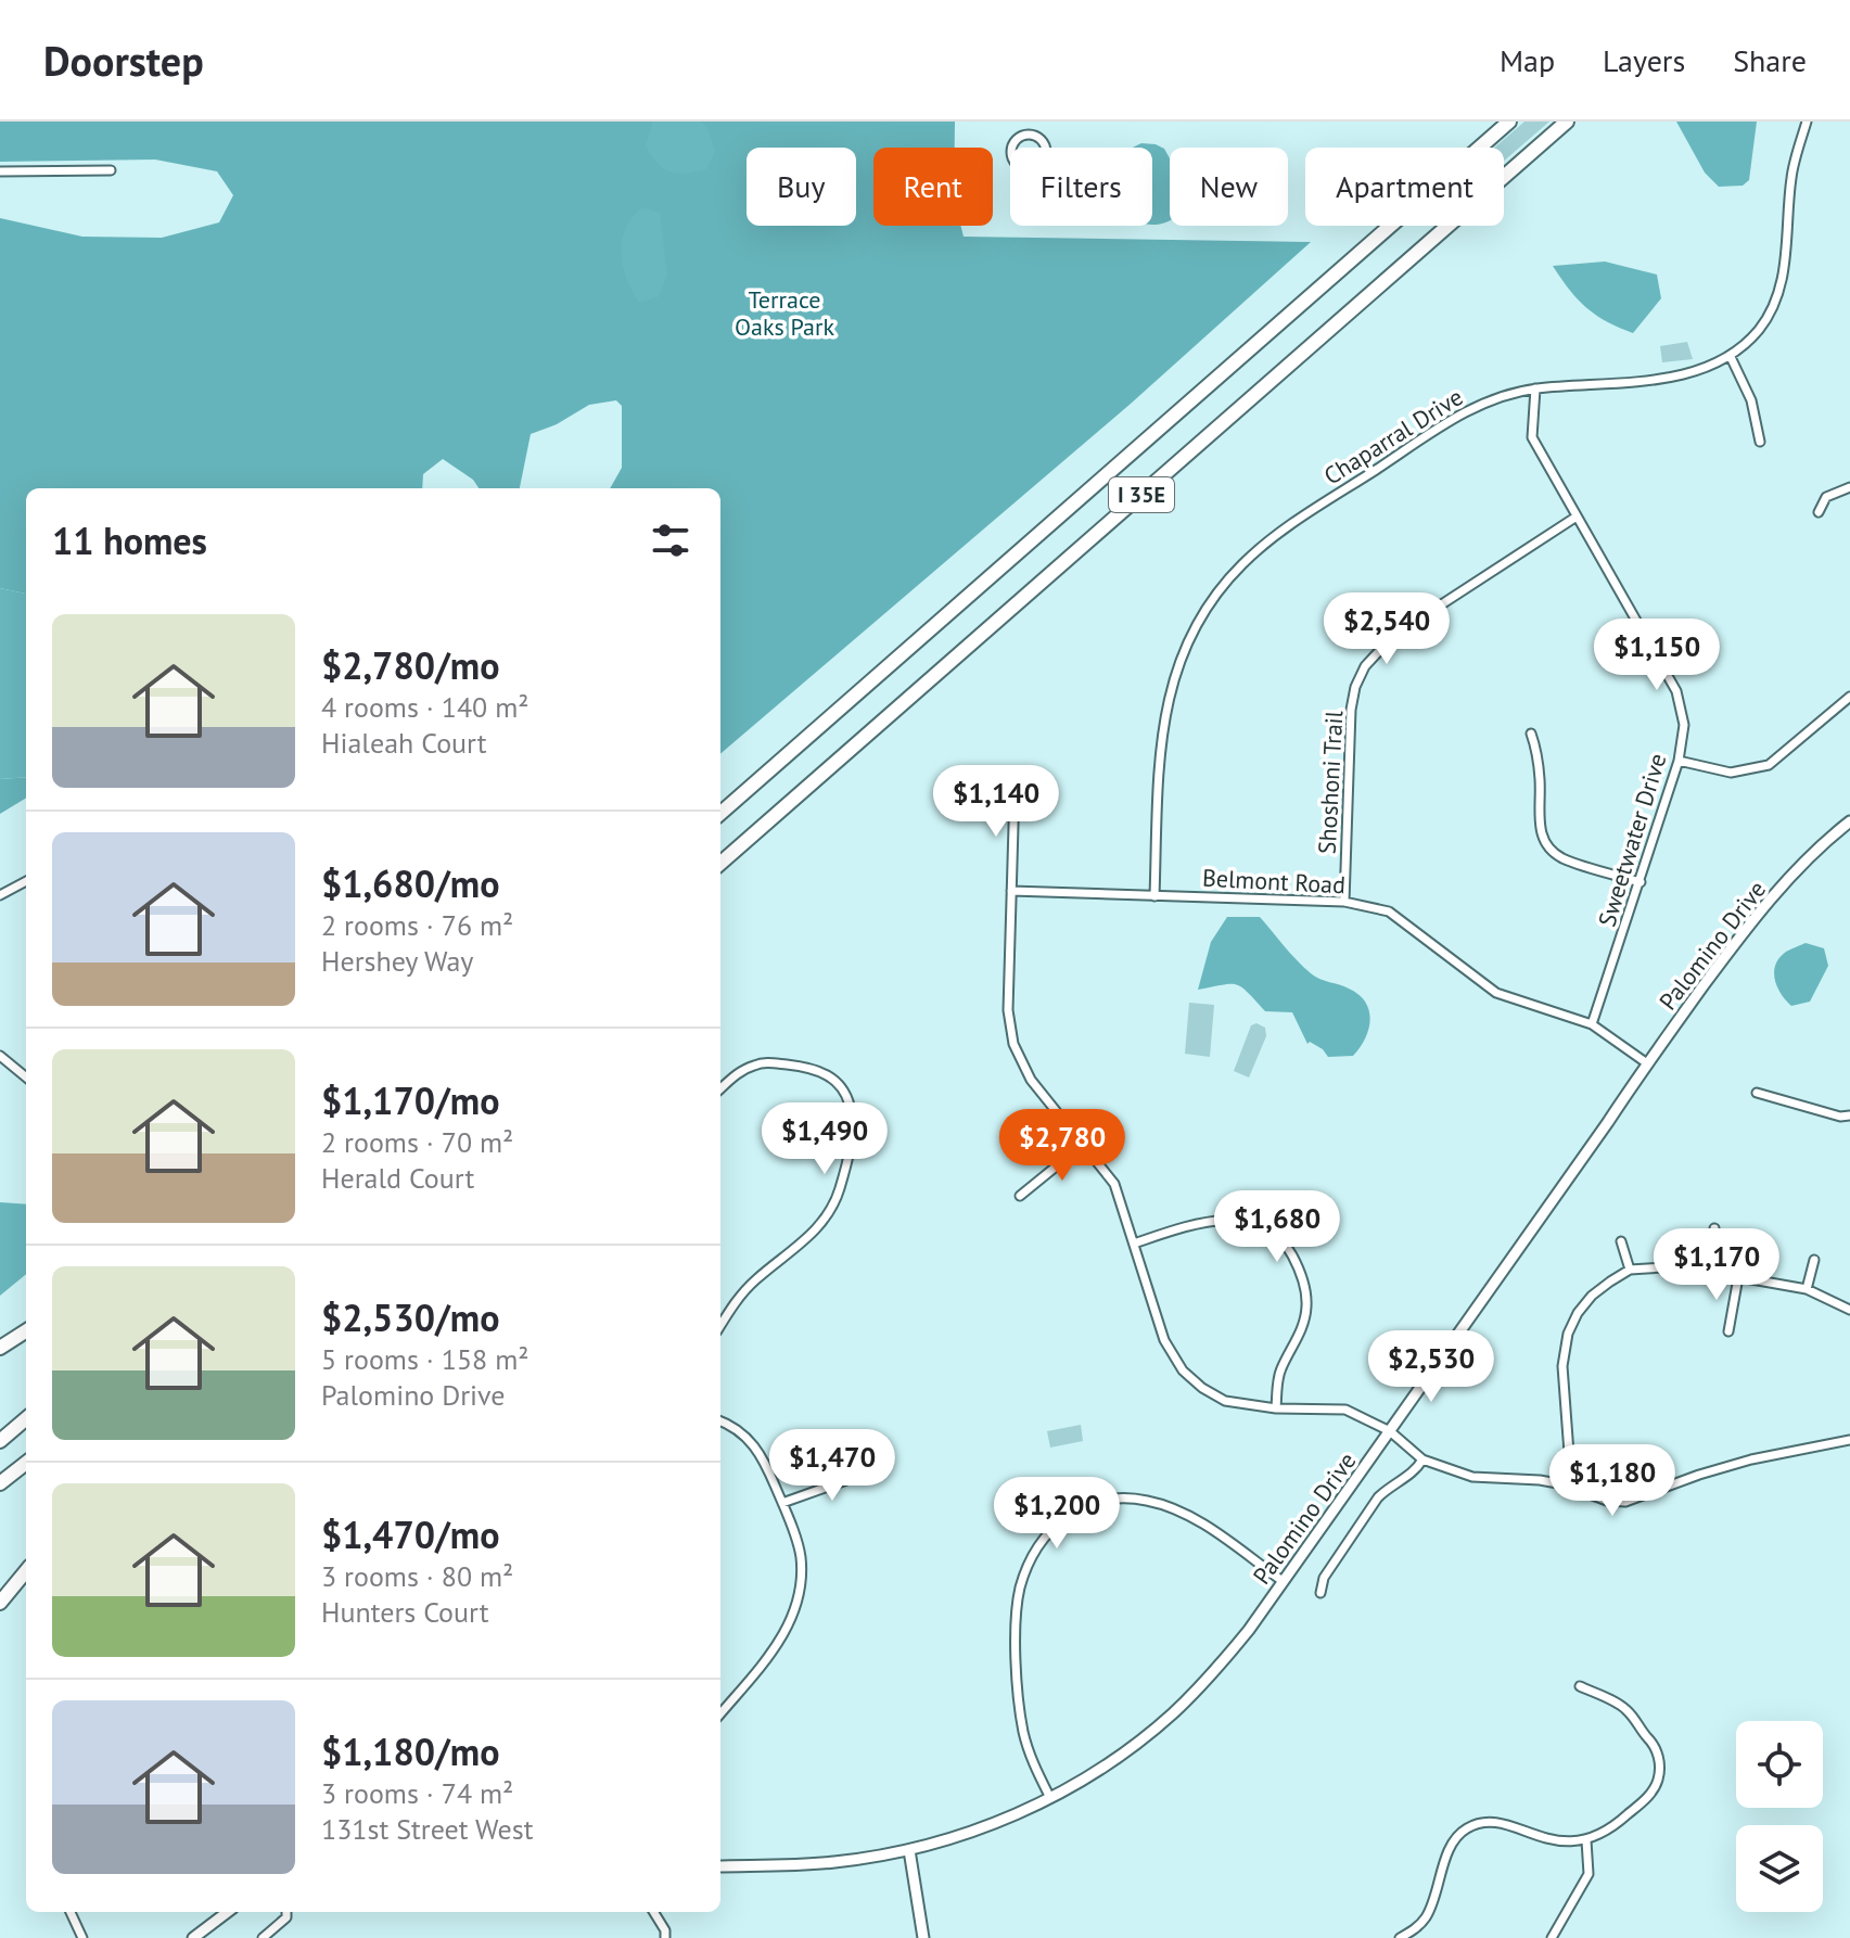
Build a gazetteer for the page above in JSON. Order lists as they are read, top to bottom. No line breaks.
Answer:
{"streets":{"highway":["I 35E"],"street":["Chaparral Drive","Shoshoni Trail","Sweetwater Drive","Belmont Road","Palomino Drive"]},"crossings":[["Chaparral Drive","Sweetwater Drive"],["Chaparral Drive","Belmont Road"],["Shoshoni Trail","Sweetwater Drive"],["Shoshoni Trail","Belmont Road"],["Sweetwater Drive","Belmont Road"],["Belmont Road","Palomino Drive"]],"parks":["Terrace Oaks Park"],"page":{"header":"Doorstep","nav":["Map","Layers","Share"],"chip":["Buy","Rent","Filters","New","Apartment"],"heading":"11 homes","price":["$2,540","$1,150","$1,140","$1,490","$2,780","$1,680","$1,170","$2,530","$1,470","$1,180","$1,200"],"list":[{"name":"$2,780/mo","note":"4 rooms · 140 m² · Hialeah Court"},{"name":"$1,680/mo","note":"2 rooms · 76 m² · Hershey Way"},{"name":"$1,170/mo","note":"2 rooms · 70 m² · Herald Court"},{"name":"$2,530/mo","note":"5 rooms · 158 m² · Palomino Drive"},{"name":"$1,470/mo","note":"3 rooms · 80 m² · Hunters Court"},{"name":"$1,180/mo","note":"3 rooms · 74 m² · 131st Street West"}]}}
